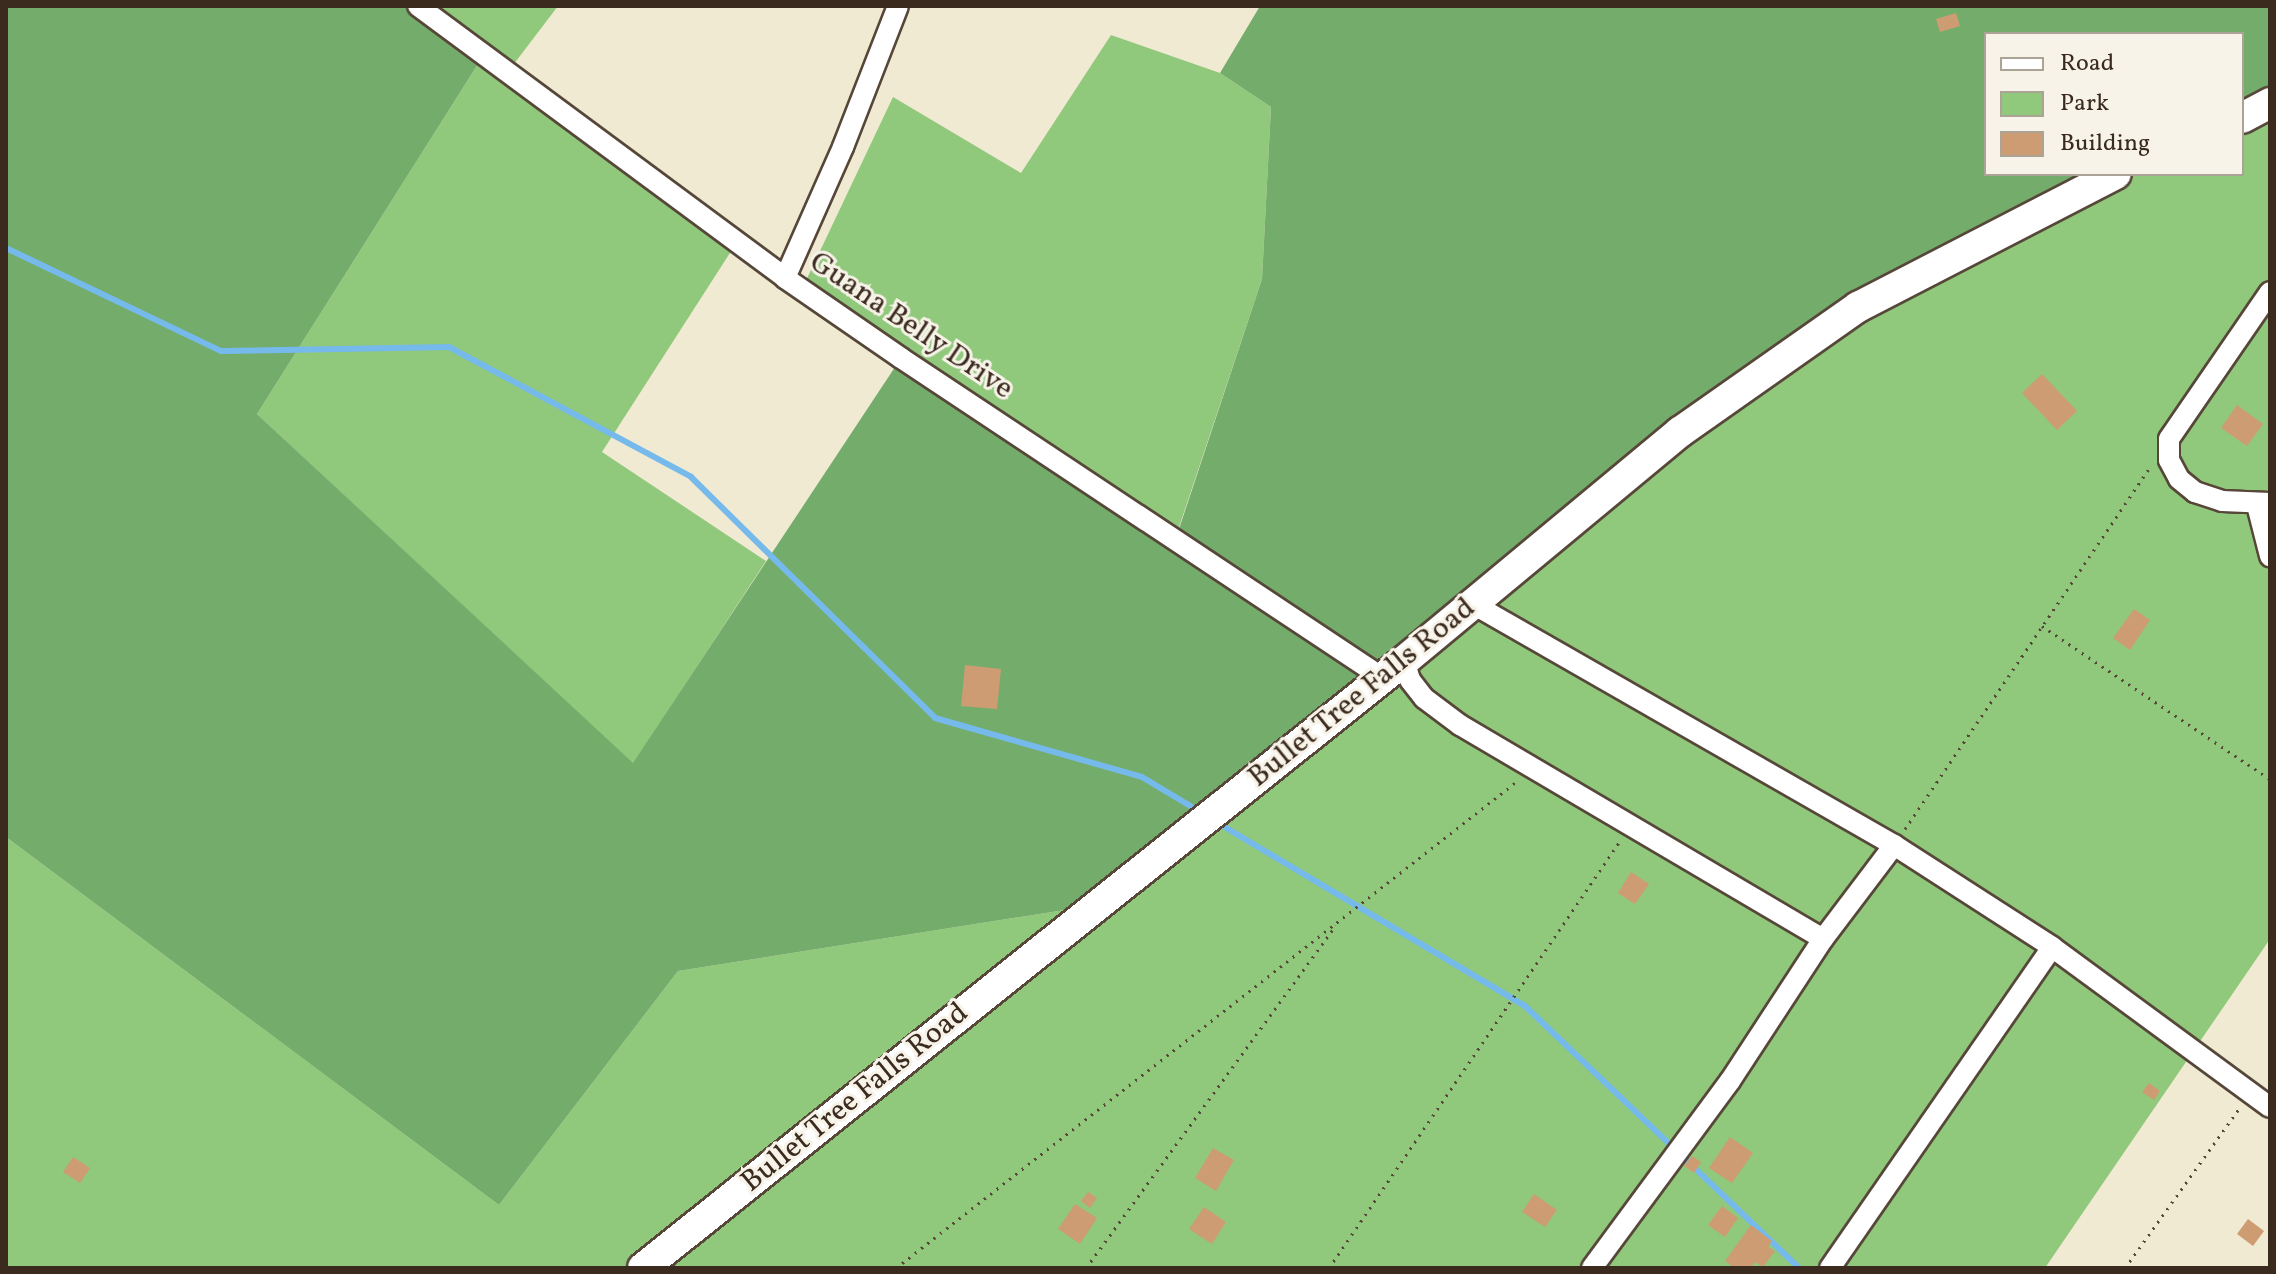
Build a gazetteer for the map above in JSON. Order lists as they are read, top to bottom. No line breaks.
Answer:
{"streets":{"main road":["Bullet Tree Falls Road"],"street":["Guana Belly Drive"]},"crossings":[["Guana Belly Drive","Bullet Tree Falls Road"]],"legend":["Road","Park","Building"]}
